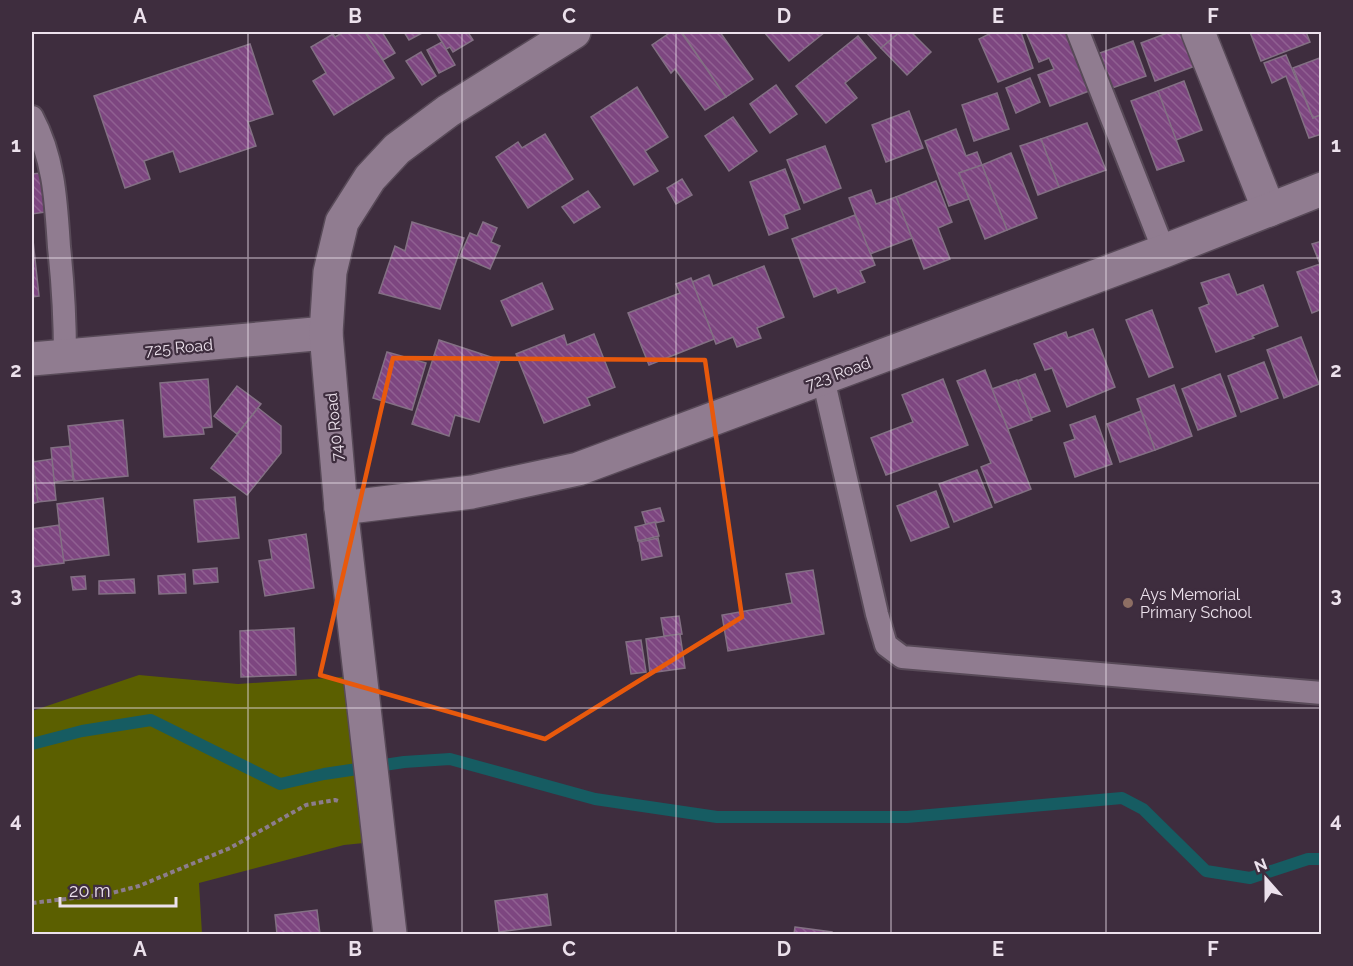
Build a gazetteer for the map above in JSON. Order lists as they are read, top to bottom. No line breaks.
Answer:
{"streets":{"street":["725 Road","723 Road","740 Road"]},"crossings":[["725 Road","740 Road"],["723 Road","740 Road"]],"places":["Ays Memorial Primary School"],"scale_bar":"20 m","north":"top","grid":{"columns":["A","B","C","D","E","F"],"rows":["1","2","3","4"]}}
